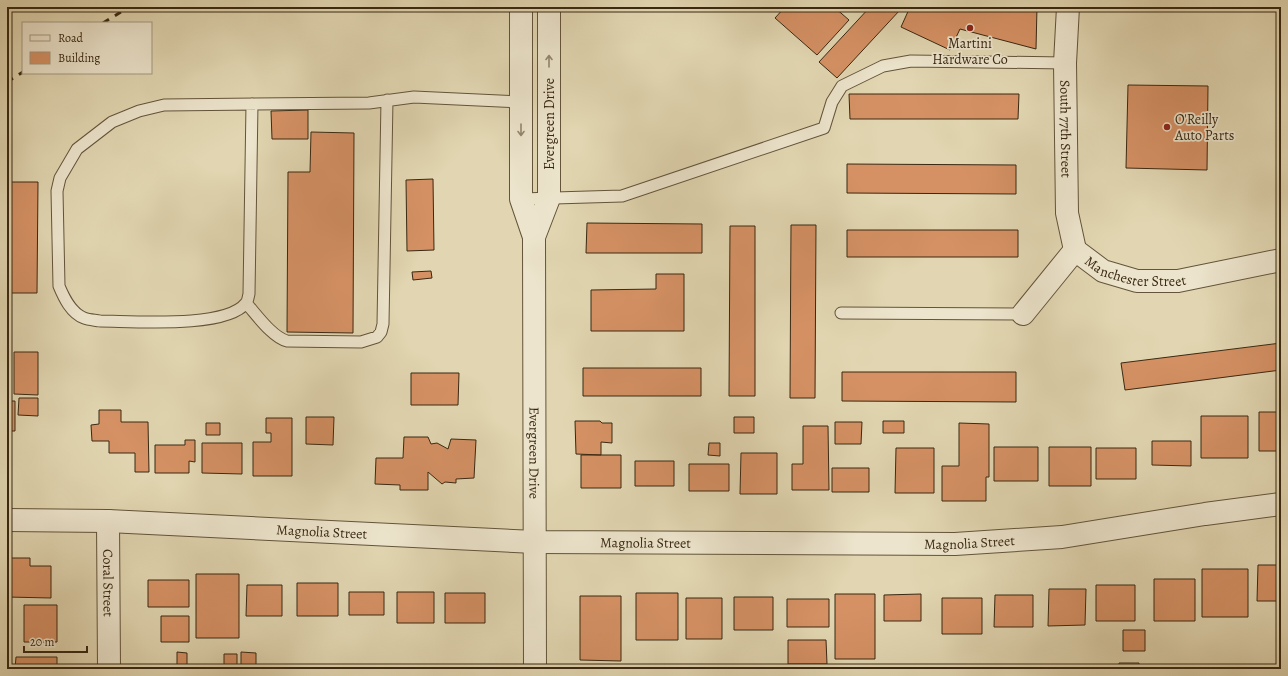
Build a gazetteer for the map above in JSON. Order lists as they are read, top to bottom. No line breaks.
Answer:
{"streets":{"street":["Evergreen Drive","South 77th Street","Manchester Street","Magnolia Street","Coral Street"]},"crossings":[["Evergreen Drive","Magnolia Street"],["South 77th Street","Manchester Street"],["Magnolia Street","Coral Street"]],"places":["Martini Hardware Co","O'Reilly Auto Parts"],"legend":["Road","Building"],"scale_bar":"20 m"}
